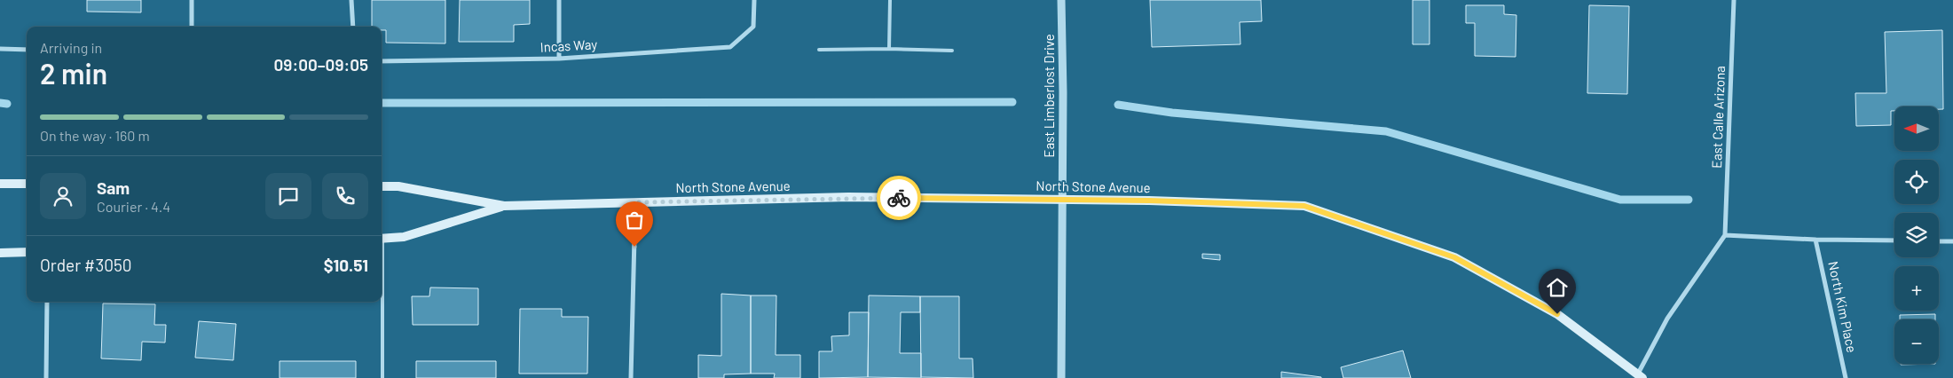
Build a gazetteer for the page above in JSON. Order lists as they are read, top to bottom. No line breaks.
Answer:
{"streets":{"main road":["North Stone Avenue"],"street":["Incas Way","East Limberlost Drive","East Calle Arizona","North Kim Place"]},"crossings":[["East Limberlost Drive","North Stone Avenue"]],"north":"left","page":{"heading":["2 min","Arriving in","09:00–09:05"],"panel":["Sam","Courier · 4.4","Order #3050","$10.51"],"bar":"On the way · 160 m","map_buttons":["+","−"]}}
